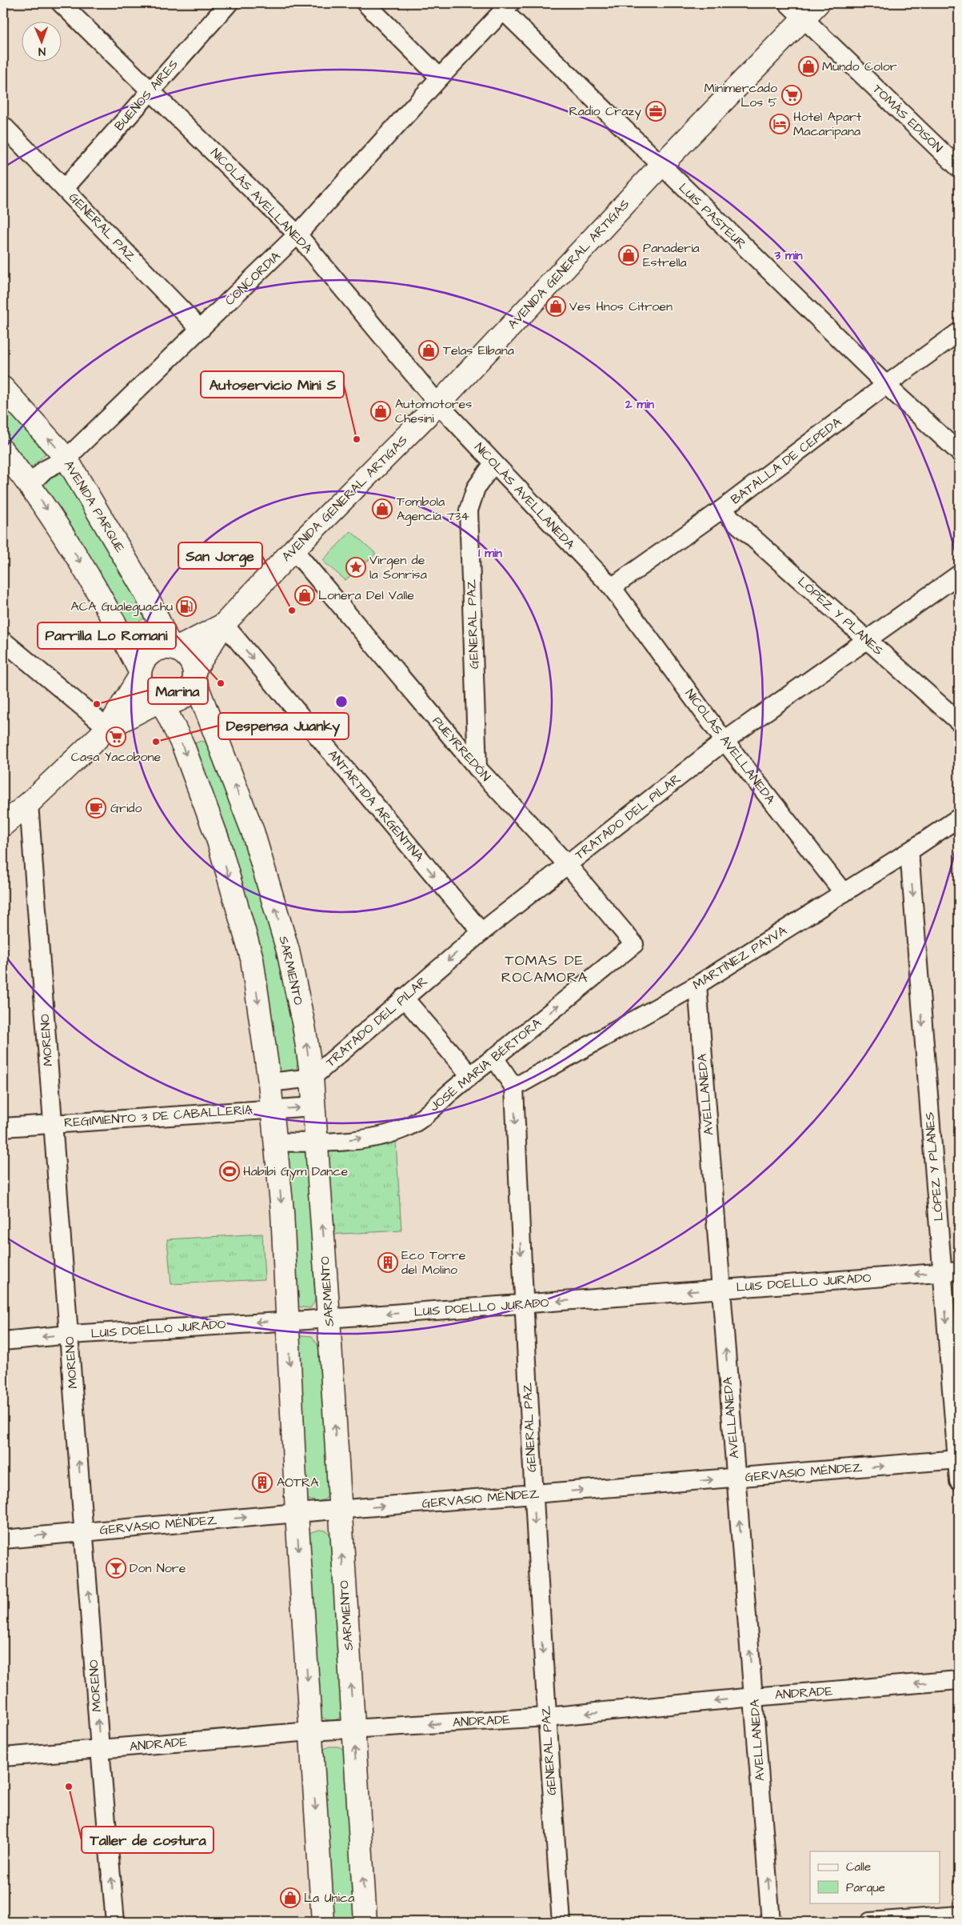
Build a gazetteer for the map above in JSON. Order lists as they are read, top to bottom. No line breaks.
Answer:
{"streets":{"main road":["AVENIDA GENERAL ARTIGAS","AVENIDA PARQUE","SARMIENTO"],"street":["BUENOS AIRES","TOMÁS EDISON","NICOLÁS AVELLANEDA","LUIS PASTEUR","GENERAL PAZ","CONCORDIA","BATALLA DE CEPEDA","LÓPEZ Y PLANES","PUEYRREDÓN","ANTÁRTIDA ARGENTINA","TRATADO DEL PILAR","MARTÍNEZ PAYVA","MORENO","JOSÉ MARÍA BÉRTORA","AVELLANEDA","REGIMIENTO 3 DE CABALLERÍA","LUIS DOELLO JURADO","GERVASIO MÉNDEZ","ANDRADE"]},"crossings":[["BUENOS AIRES","NICOLÁS AVELLANEDA"],["BUENOS AIRES","GENERAL PAZ"],["TOMÁS EDISON","AVENIDA GENERAL ARTIGAS"],["NICOLÁS AVELLANEDA","GENERAL PAZ"],["NICOLÁS AVELLANEDA","AVENIDA GENERAL ARTIGAS"],["NICOLÁS AVELLANEDA","CONCORDIA"],["NICOLÁS AVELLANEDA","BATALLA DE CEPEDA"],["NICOLÁS AVELLANEDA","TRATADO DEL PILAR"],["NICOLÁS AVELLANEDA","MARTÍNEZ PAYVA"],["LUIS PASTEUR","AVENIDA GENERAL ARTIGAS"],["LUIS PASTEUR","CONCORDIA"],["LUIS PASTEUR","BATALLA DE CEPEDA"],["GENERAL PAZ","CONCORDIA"],["GENERAL PAZ","PUEYRREDÓN"],["GENERAL PAZ","MARTÍNEZ PAYVA"],["GENERAL PAZ","LUIS DOELLO JURADO"],["GENERAL PAZ","GERVASIO MÉNDEZ"],["GENERAL PAZ","ANDRADE"],["AVENIDA GENERAL ARTIGAS","AVENIDA PARQUE"],["AVENIDA GENERAL ARTIGAS","PUEYRREDÓN"],["AVENIDA GENERAL ARTIGAS","ANTÁRTIDA ARGENTINA"],["AVENIDA GENERAL ARTIGAS","SARMIENTO"],["CONCORDIA","AVENIDA PARQUE"],["BATALLA DE CEPEDA","LÓPEZ Y PLANES"],["AVENIDA PARQUE","SARMIENTO"],["LÓPEZ Y PLANES","TRATADO DEL PILAR"],["LÓPEZ Y PLANES","MARTÍNEZ PAYVA"],["LÓPEZ Y PLANES","LUIS DOELLO JURADO"],["LÓPEZ Y PLANES","GERVASIO MÉNDEZ"],["PUEYRREDÓN","TRATADO DEL PILAR"],["PUEYRREDÓN","JOSÉ MARÍA BÉRTORA"],["ANTÁRTIDA ARGENTINA","TRATADO DEL PILAR"],["TRATADO DEL PILAR","SARMIENTO"],["MARTÍNEZ PAYVA","AVELLANEDA"],["SARMIENTO","JOSÉ MARÍA BÉRTORA"],["SARMIENTO","REGIMIENTO 3 DE CABALLERÍA"],["SARMIENTO","LUIS DOELLO JURADO"],["SARMIENTO","GERVASIO MÉNDEZ"],["SARMIENTO","ANDRADE"],["MORENO","REGIMIENTO 3 DE CABALLERÍA"],["MORENO","LUIS DOELLO JURADO"],["MORENO","GERVASIO MÉNDEZ"],["MORENO","ANDRADE"],["AVELLANEDA","LUIS DOELLO JURADO"],["AVELLANEDA","GERVASIO MÉNDEZ"],["AVELLANEDA","ANDRADE"]],"one_way":["LÓPEZ Y PLANES","ANTÁRTIDA ARGENTINA","MORENO","JOSÉ MARÍA BÉRTORA","AVELLANEDA","LUIS DOELLO JURADO","GERVASIO MÉNDEZ","ANDRADE"],"districts":["TOMAS DE ROCAMORA"],"places":{"shop":["Mundo Color","Panadería Estrella","Ves Hnos Citroen","Telas Elbana","Automotores Chesini","Tombola Agencia 734","Lonera Del Valle","La Unica"],"supermarket":["Minimercado Los 5","Casa Yacobone"],"office":["Radio Crazy"],"hotel":["Hotel Apart Macaripana"],"other":["Autoservicio Mini S","San Jorge","Parrilla Lo Romani","Marina","Despensa Juanky","Taller de costura"],"place":["Virgen de la Sonrisa"],"fuel station":["ACA Gualeguachu"],"cafe":["Grido"],"sports":["Habibi Gym Dance"],"building":["Eco Torre del Molino","AOTRA"],"bar":["Don Nore"]},"legend":["Calle","Parque"],"north":"bottom","rings":["3 min","2 min","1 min"]}
